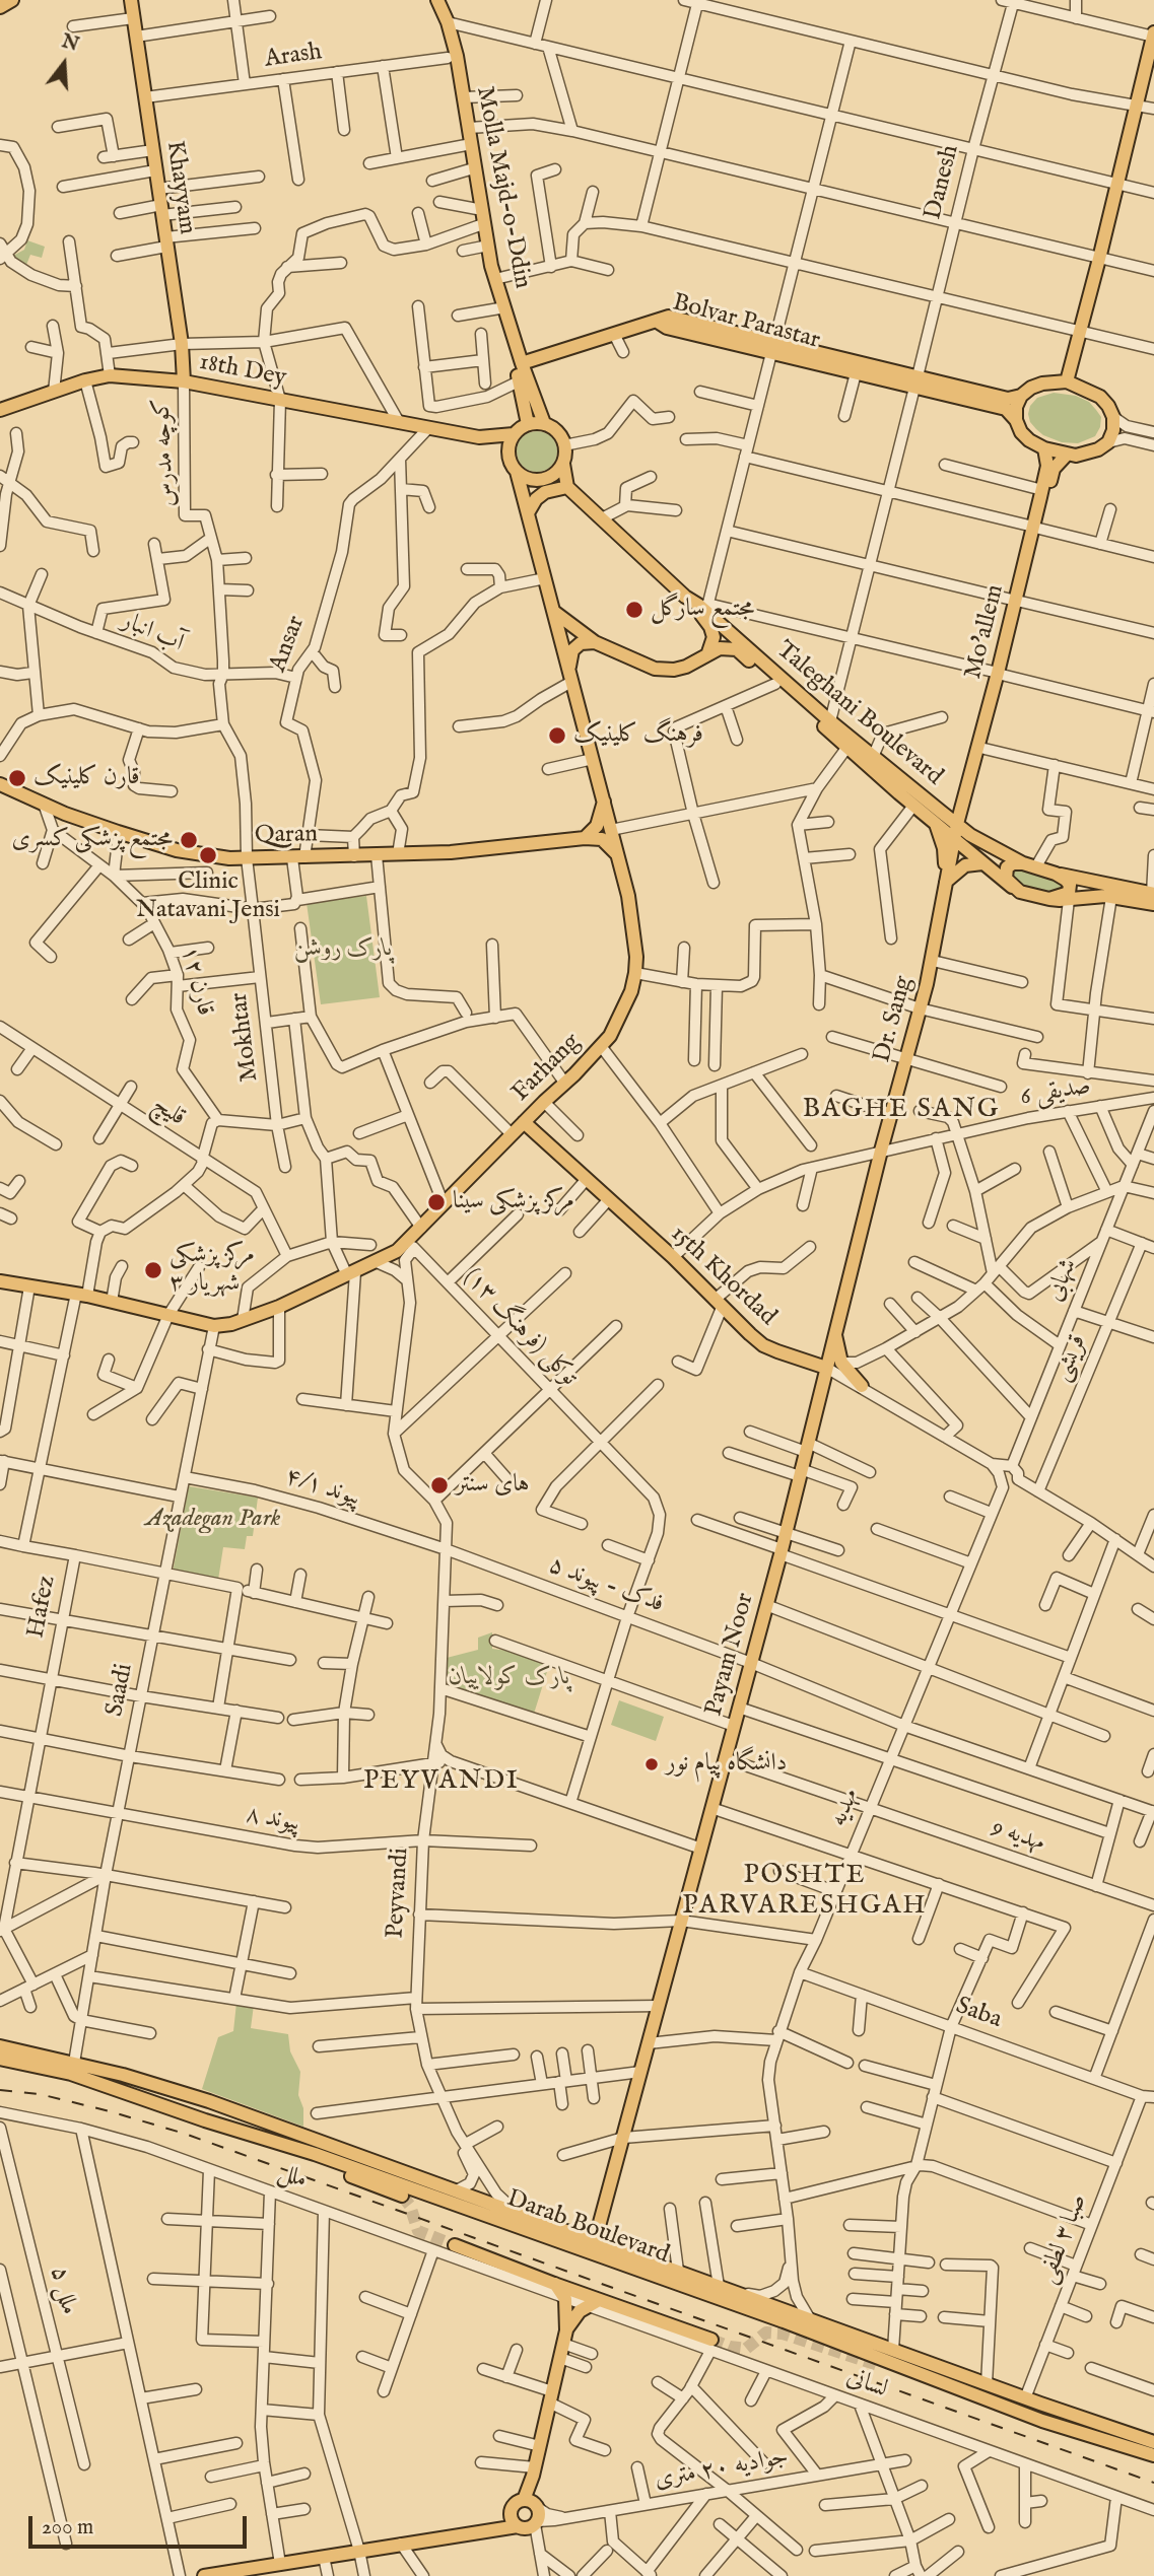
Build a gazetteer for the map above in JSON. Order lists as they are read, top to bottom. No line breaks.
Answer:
{"streets":{"main road":["Khayyam","Molla Majd-o-Ddin","Bolvar Parastar","18th Dey","Mo'allem","Taleghani Boulevard","Qaran","Dr. Sang","Farhang","15th Khordad","Payam Noor","Darab Boulevard"],"street":["Arash","Danesh","کوچه مدرس","آب انبار","Ansar","قارن ۱۲","Mokhtar","صدیقی 6","قلیچ","شهابی","توکلی (فرهنگ ۱۳)","قریشی","پیوند ۴/۱","فدک - پیوند ۵","Hafez","Saadi","مهدیه","پیوند ۸","مهدیه 9","Peyvandi","Saba","ملل","صبا ۳ لطفی","ملل ۵","لسانی","جوادیه ۲۰ متری"]},"crossings":[["Arash","Khayyam"],["Arash","Molla Majd-o-Ddin"],["Danesh","Bolvar Parastar"],["Danesh","Taleghani Boulevard"],["Khayyam","18th Dey"],["Khayyam","کوچه مدرس"],["Molla Majd-o-Ddin","Farhang"],["Bolvar Parastar","Mo'allem"],["18th Dey","کوچه مدرس"],["18th Dey","Ansar"],["کوچه مدرس","آب انبار"],["کوچه مدرس","Mokhtar"],["Mo'allem","Taleghani Boulevard"],["Mo'allem","Dr. Sang"],["آب انبار","Ansar"],["Ansar","Qaran"],["Taleghani Boulevard","Dr. Sang"],["Qaran","Mokhtar"],["Dr. Sang","صدیقی 6"],["Dr. Sang","15th Khordad"],["Dr. Sang","Payam Noor"],["Farhang","15th Khordad"],["Farhang","توکلی (فرهنگ ۱۳)"],["Farhang","Hafez"],["Farhang","Saadi"],["صدیقی 6","15th Khordad"],["15th Khordad","Payam Noor"],["توکلی (فرهنگ ۱۳)","فدک - پیوند ۵"],["پیوند ۴/۱","فدک - پیوند ۵"],["پیوند ۴/۱","Saadi"],["پیوند ۴/۱","Peyvandi"],["فدک - پیوند ۵","Payam Noor"],["فدک - پیوند ۵","مهدیه"],["فدک - پیوند ۵","Peyvandi"],["Hafez","پیوند ۸"],["Payam Noor","مهدیه 9"],["Payam Noor","Darab Boulevard"],["Saadi","پیوند ۸"],["Saadi","Darab Boulevard"],["مهدیه","مهدیه 9"],["مهدیه","Saba"],["مهدیه","Darab Boulevard"],["پیوند ۸","Peyvandi"],["Peyvandi","Darab Boulevard"],["Saba","صبا ۳ لطفی"],["ملل","لسانی"],["Darab Boulevard","صبا ۳ لطفی"]],"districts":["BAGHE SANG","PEYVANDI","POSHTE PARVARESHGAH"],"parks":["پارک روشن","Azadegan Park","پارک کولاییان"],"places":["مجتمع سارگل","فرهنگ کلینیک","قارن کلینیک","مجتمع پزشکی کسری","Clinic Natavani Jensi","مرکز پزشکی سینا","مرکز پزشکی شهریار ۳","های سنتر","دانشگاه پیام نور"],"scale_bar":"200 m","north":"top"}
